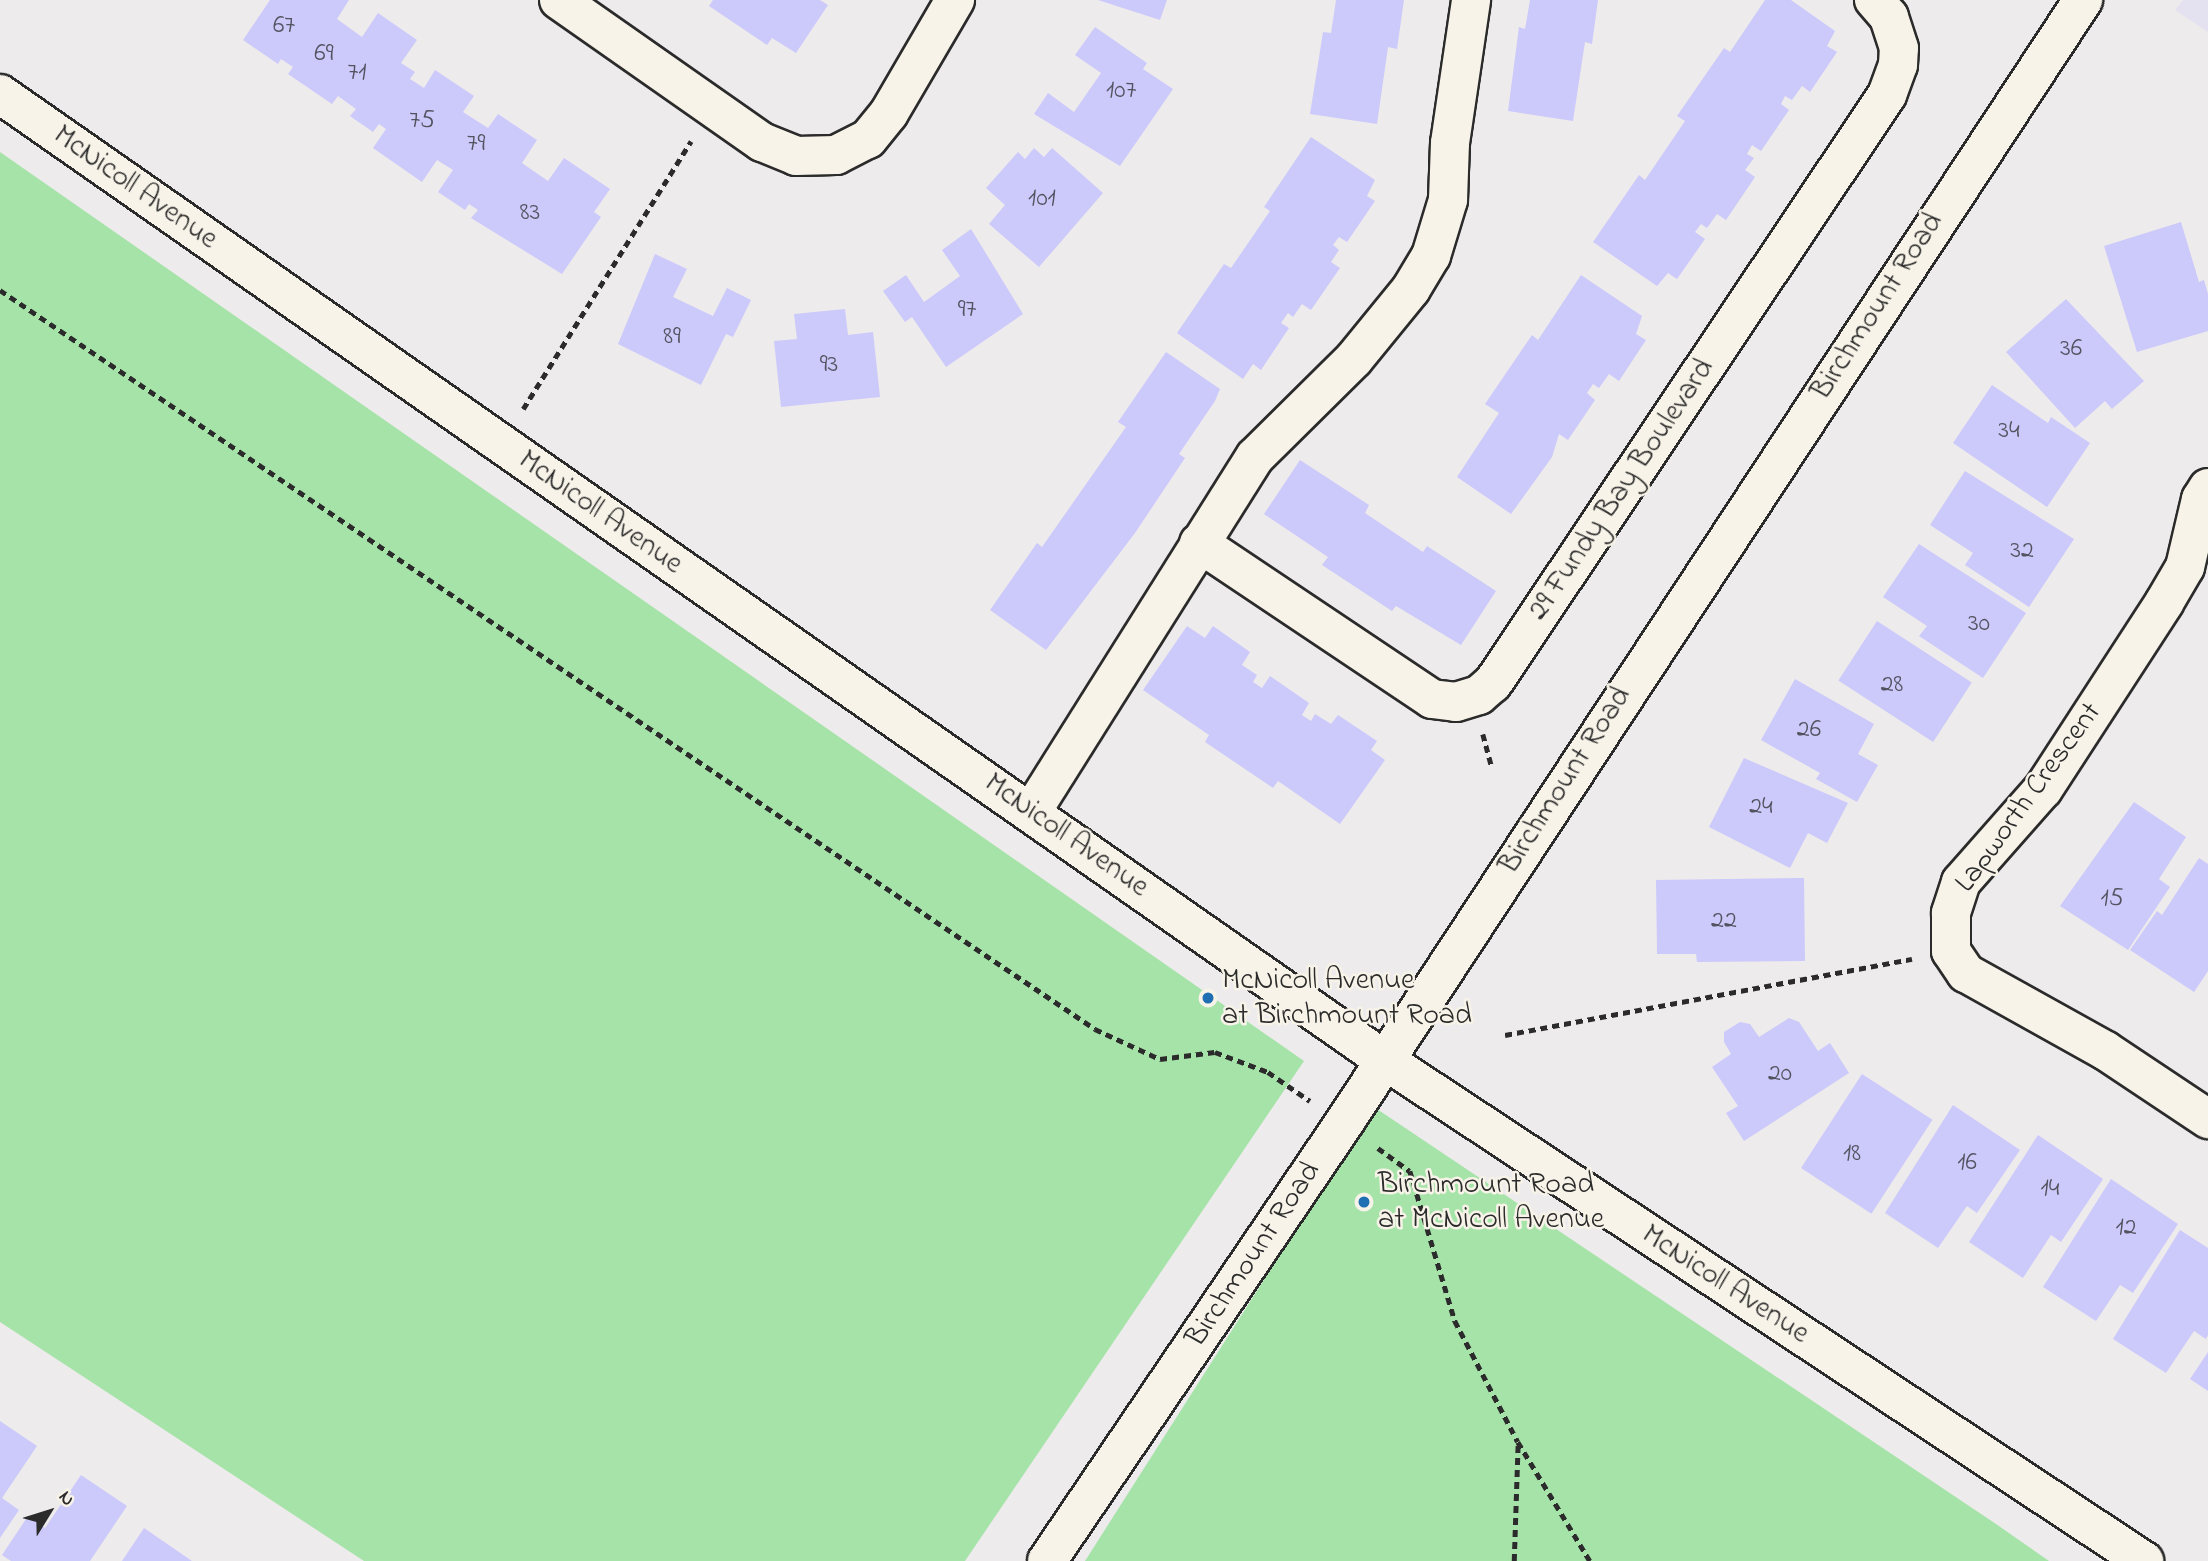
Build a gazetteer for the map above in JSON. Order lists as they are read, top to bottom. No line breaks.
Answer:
{"streets":{"main road":["McNicoll Avenue","Birchmount Road","29 Fundy Bay Boulevard","Lapworth Crescent"]},"crossings":[["McNicoll Avenue","Birchmount Road"]],"places":["McNicoll Avenue at Birchmount Road","Birchmount Road at McNicoll Avenue"],"house_numbers":["67","69","71","107","75","79","101","83","97","89","36","93","34","32","30","28","26","24","15","22","20","18","16","14","12"],"north":"top right"}
